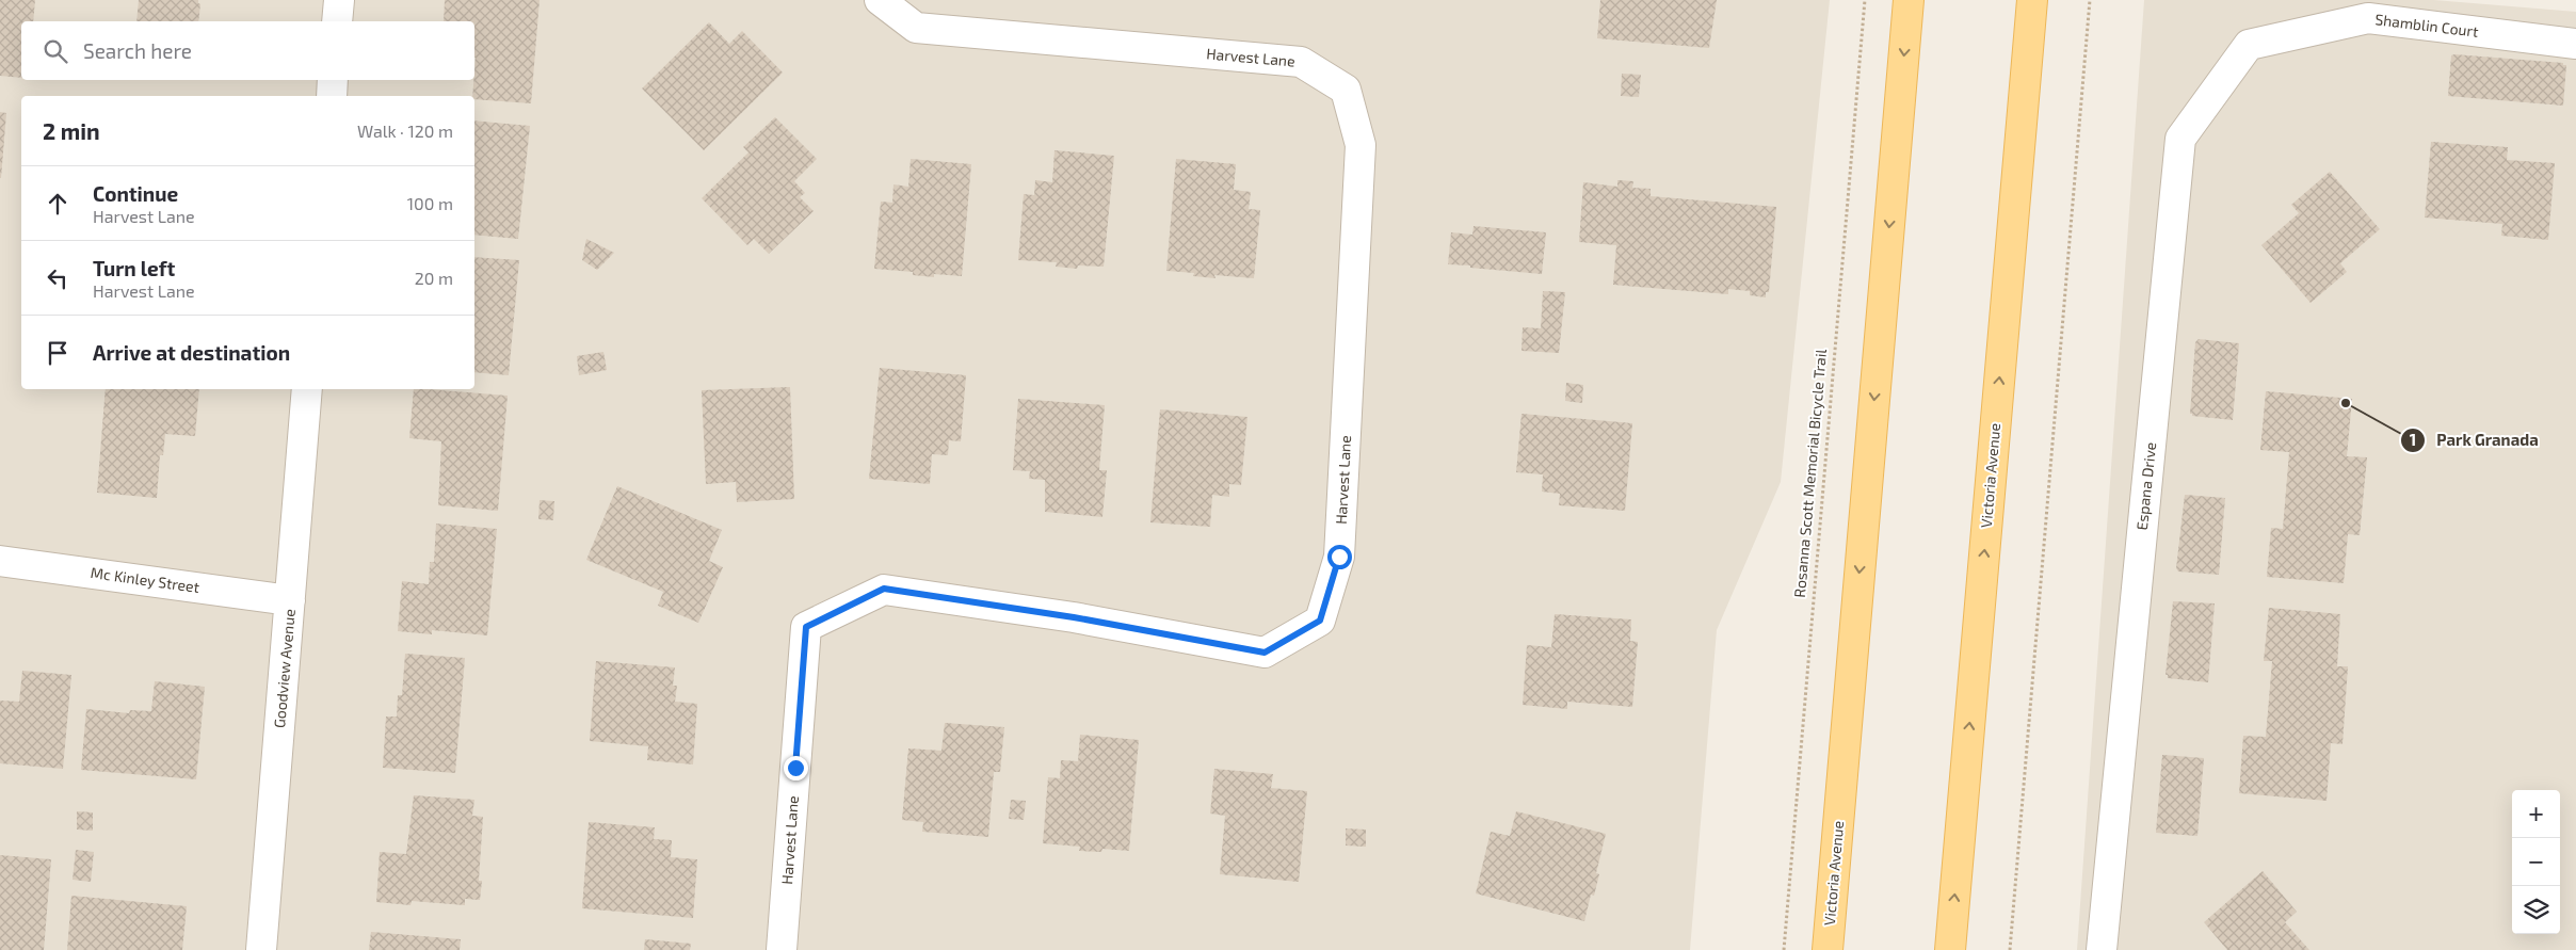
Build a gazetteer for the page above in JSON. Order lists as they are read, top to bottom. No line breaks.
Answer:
{"streets":{"main road":["Victoria Avenue"],"street":["Shamblin Court","Harvest Lane","Espana Drive","Mc Kinley Street","Goodview Avenue"],"path":["Rosanna Scott Memorial Bicycle Trail"]},"crossings":[["Shamblin Court","Espana Drive"],["Mc Kinley Street","Goodview Avenue"]],"places":["Park Granada"],"page":{"search":"Search here","heading":["2 min","Walk · 120 m"],"list":[["Continue","Harvest Lane","100 m"],["Turn left","Harvest Lane","20 m"],"Arrive at destination"],"map_buttons":["+","−"]}}
